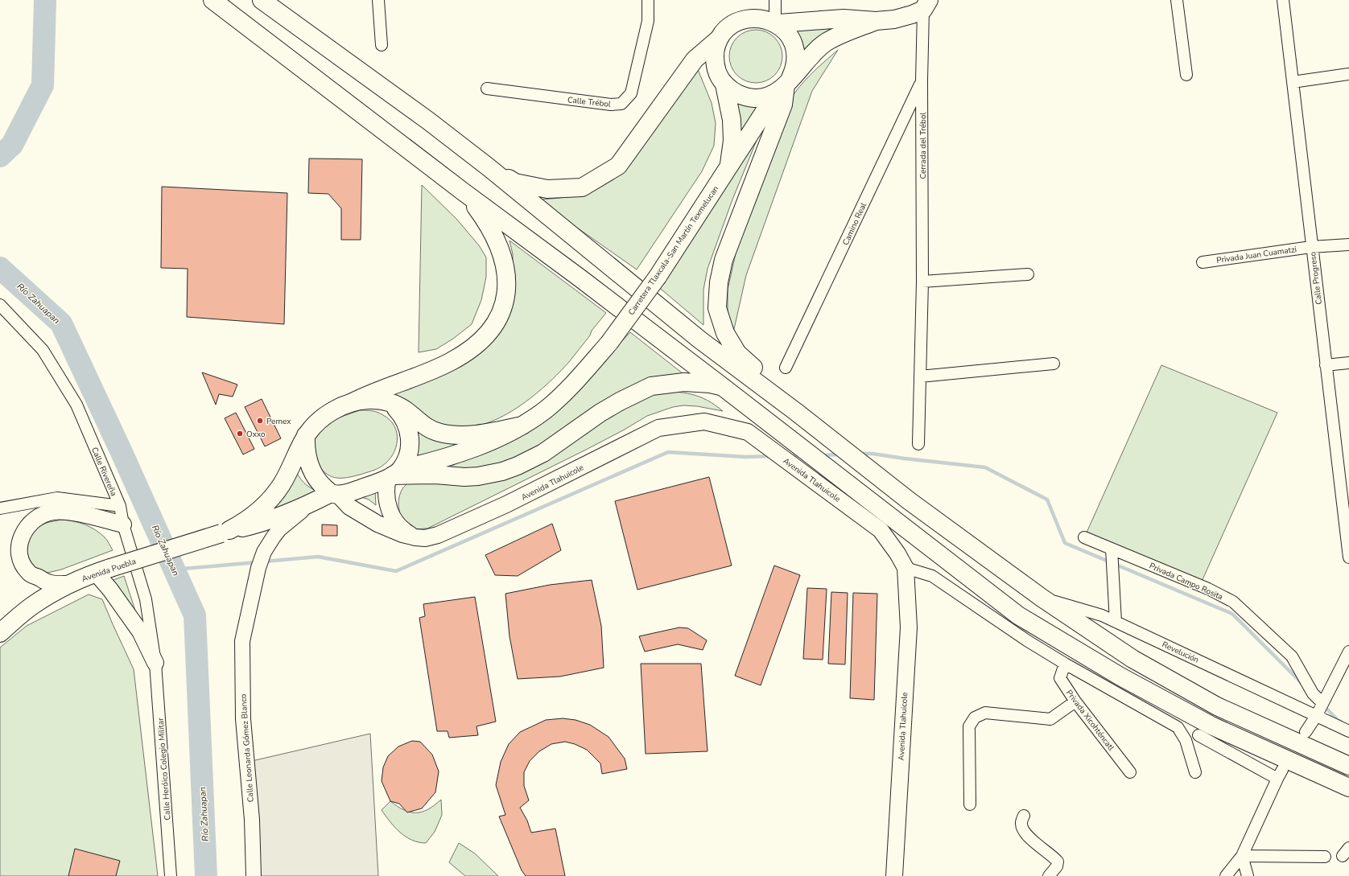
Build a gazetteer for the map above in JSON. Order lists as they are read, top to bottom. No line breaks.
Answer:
{"streets":{"main road":["Carretera Tlaxcala-San Martín Texmelucan","Avenida Tlahuicole","Avenida Puebla"],"street":["Calle Trébol","Cerrada del Trébol","Camino Real","Privada Juan Cuamatzi","Calle Progreso","Calle Rivereña","Privada Campo Rosita","Revelución","Privada Xicohténcatl","Calle Leonarda Gómez Blanco","Calle Heróico Colegio Militar"]},"crossings":[["Cerrada del Trébol","Camino Real"],["Carretera Tlaxcala-San Martín Texmelucan","Avenida Puebla"],["Carretera Tlaxcala-San Martín Texmelucan","Calle Leonarda Gómez Blanco"],["Privada Juan Cuamatzi","Calle Progreso"],["Calle Rivereña","Calle Heróico Colegio Militar"]],"water":["Río Zahuapan"],"places":["Pemex","Oxxo"]}
